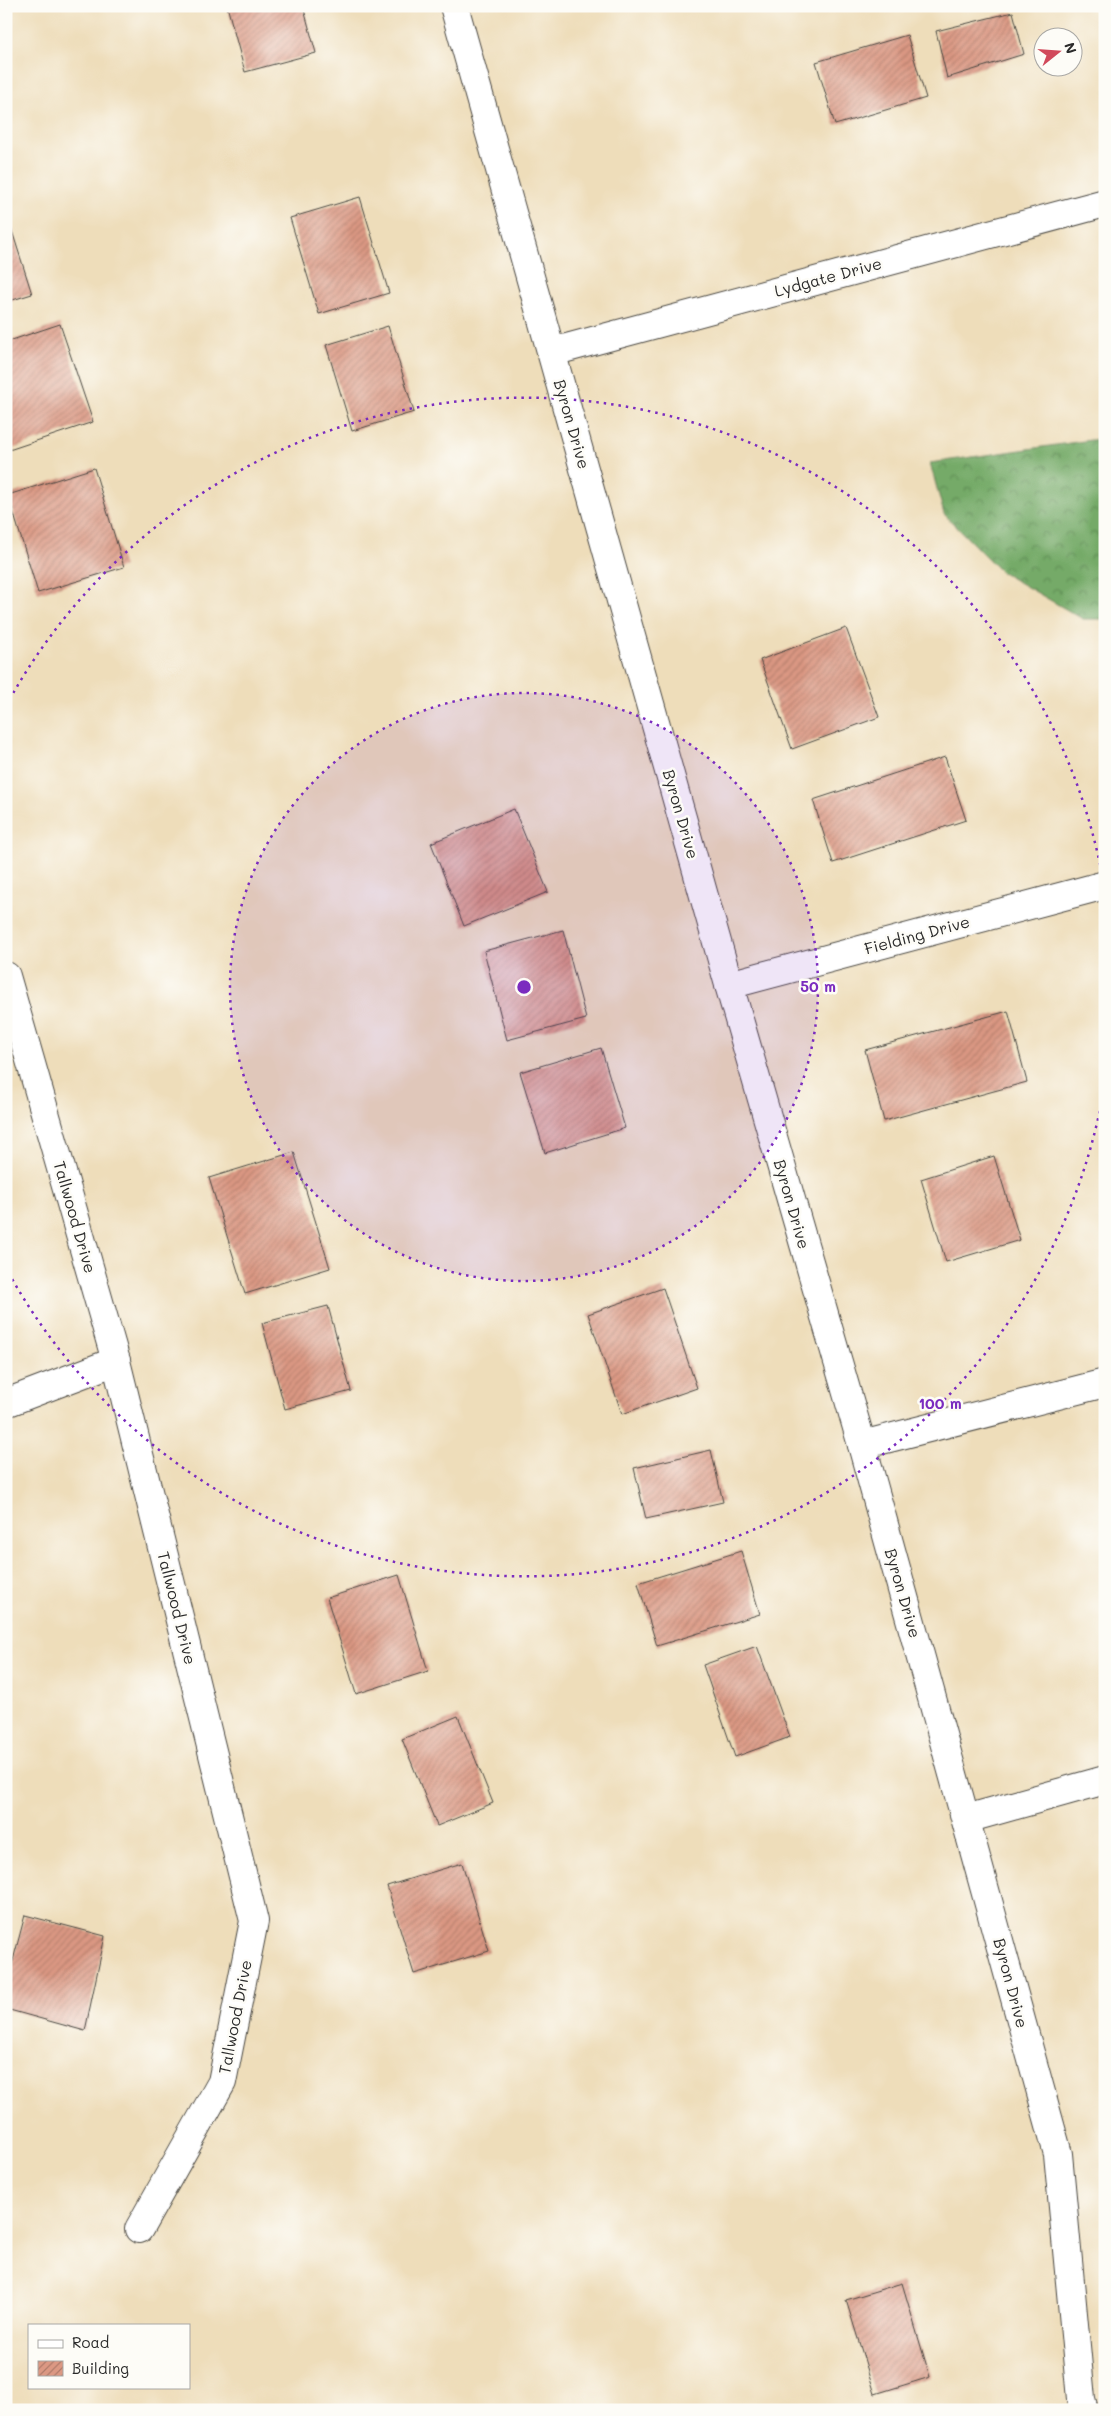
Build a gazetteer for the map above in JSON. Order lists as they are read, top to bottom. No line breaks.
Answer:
{"streets":{"street":["Lydgate Drive","Byron Drive","Fielding Drive","Tallwood Drive"]},"crossings":[["Lydgate Drive","Byron Drive"],["Byron Drive","Fielding Drive"]],"legend":["Road","Building"],"north":"right","rings":["50 m","100 m"]}
